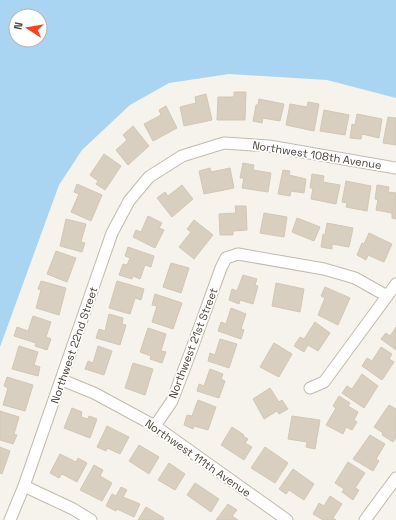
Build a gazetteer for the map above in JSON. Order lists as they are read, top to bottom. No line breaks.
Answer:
{"streets":{"street":["Northwest 108th Avenue","Northwest 21st Street","Northwest 22nd Street","Northwest 111th Avenue"]},"crossings":[["Northwest 108th Avenue","Northwest 22nd Street"],["Northwest 21st Street","Northwest 111th Avenue"],["Northwest 22nd Street","Northwest 111th Avenue"]],"north":"left"}
